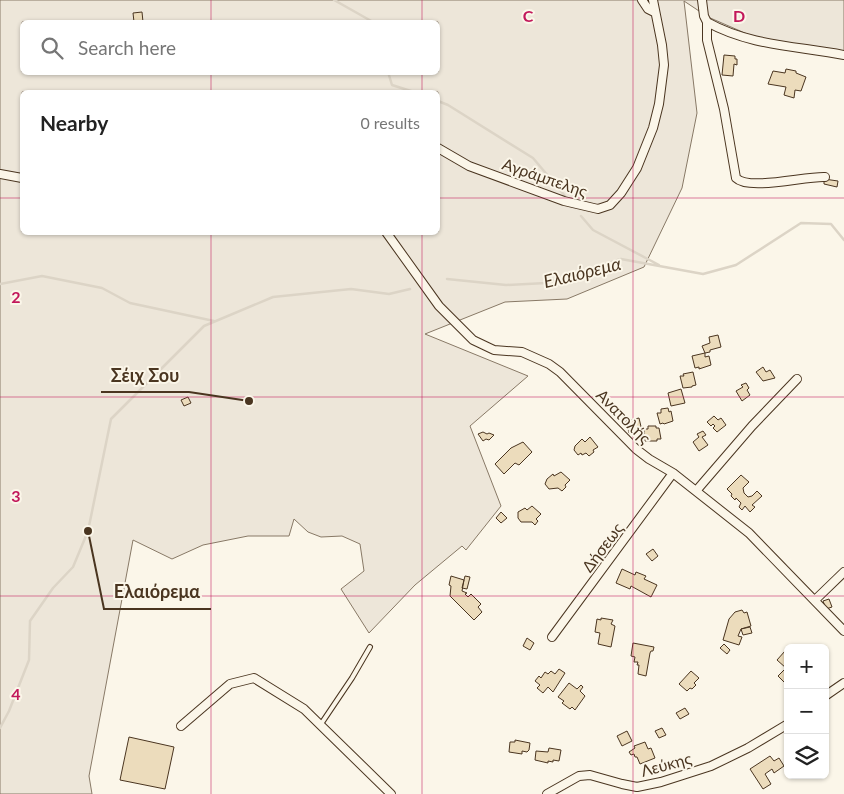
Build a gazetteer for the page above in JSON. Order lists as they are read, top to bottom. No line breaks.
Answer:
{"streets":{"street":["Αγράμπελης","Ανατολής","Δήσεως","Λεύκης"]},"crossings":[["Ανατολής","Δήσεως"]],"water":["Ελαιόρεμα"],"places":["Σέιχ Σου","Ελαιόρεμα"],"page":{"search":"Search here","heading":["Nearby","0 results"],"map_buttons":["+","−"]},"grid":{"columns":["C","D"],"rows":["2","3","4"]}}
